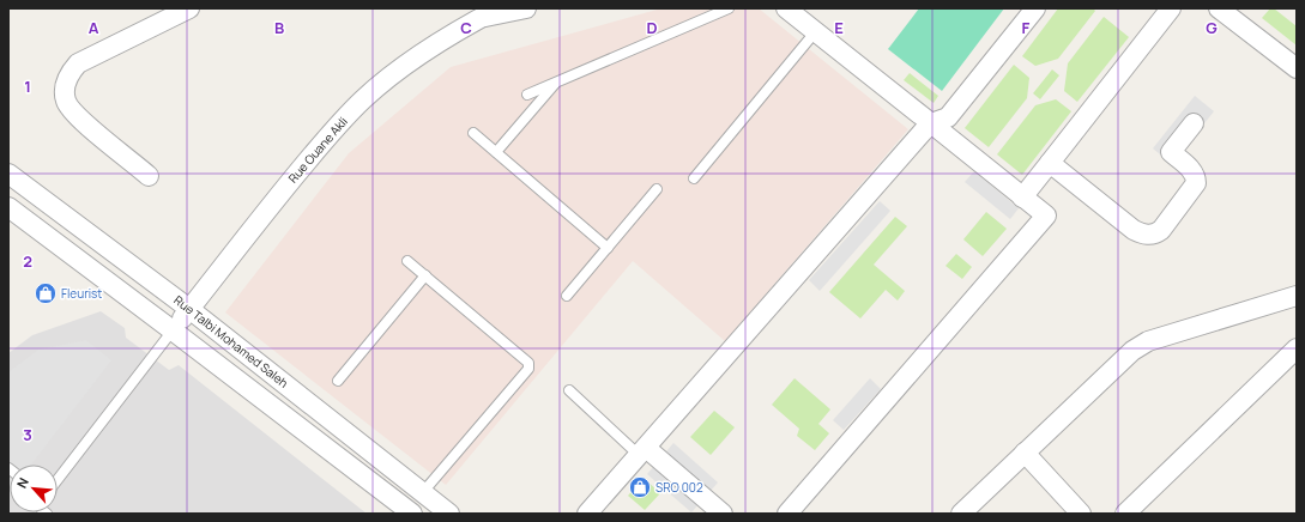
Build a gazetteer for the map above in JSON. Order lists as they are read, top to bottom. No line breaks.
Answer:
{"streets":{"street":["Rue Ouane Akli","Rue Talbi Mohamed Saleh"]},"crossings":[["Rue Ouane Akli","Rue Talbi Mohamed Saleh"]],"places":{"shop":["Fleurist","SRO 002"]},"north":"top left","grid":{"columns":["A","B","C","D","E","F","G"],"rows":["1","2","3"]}}
